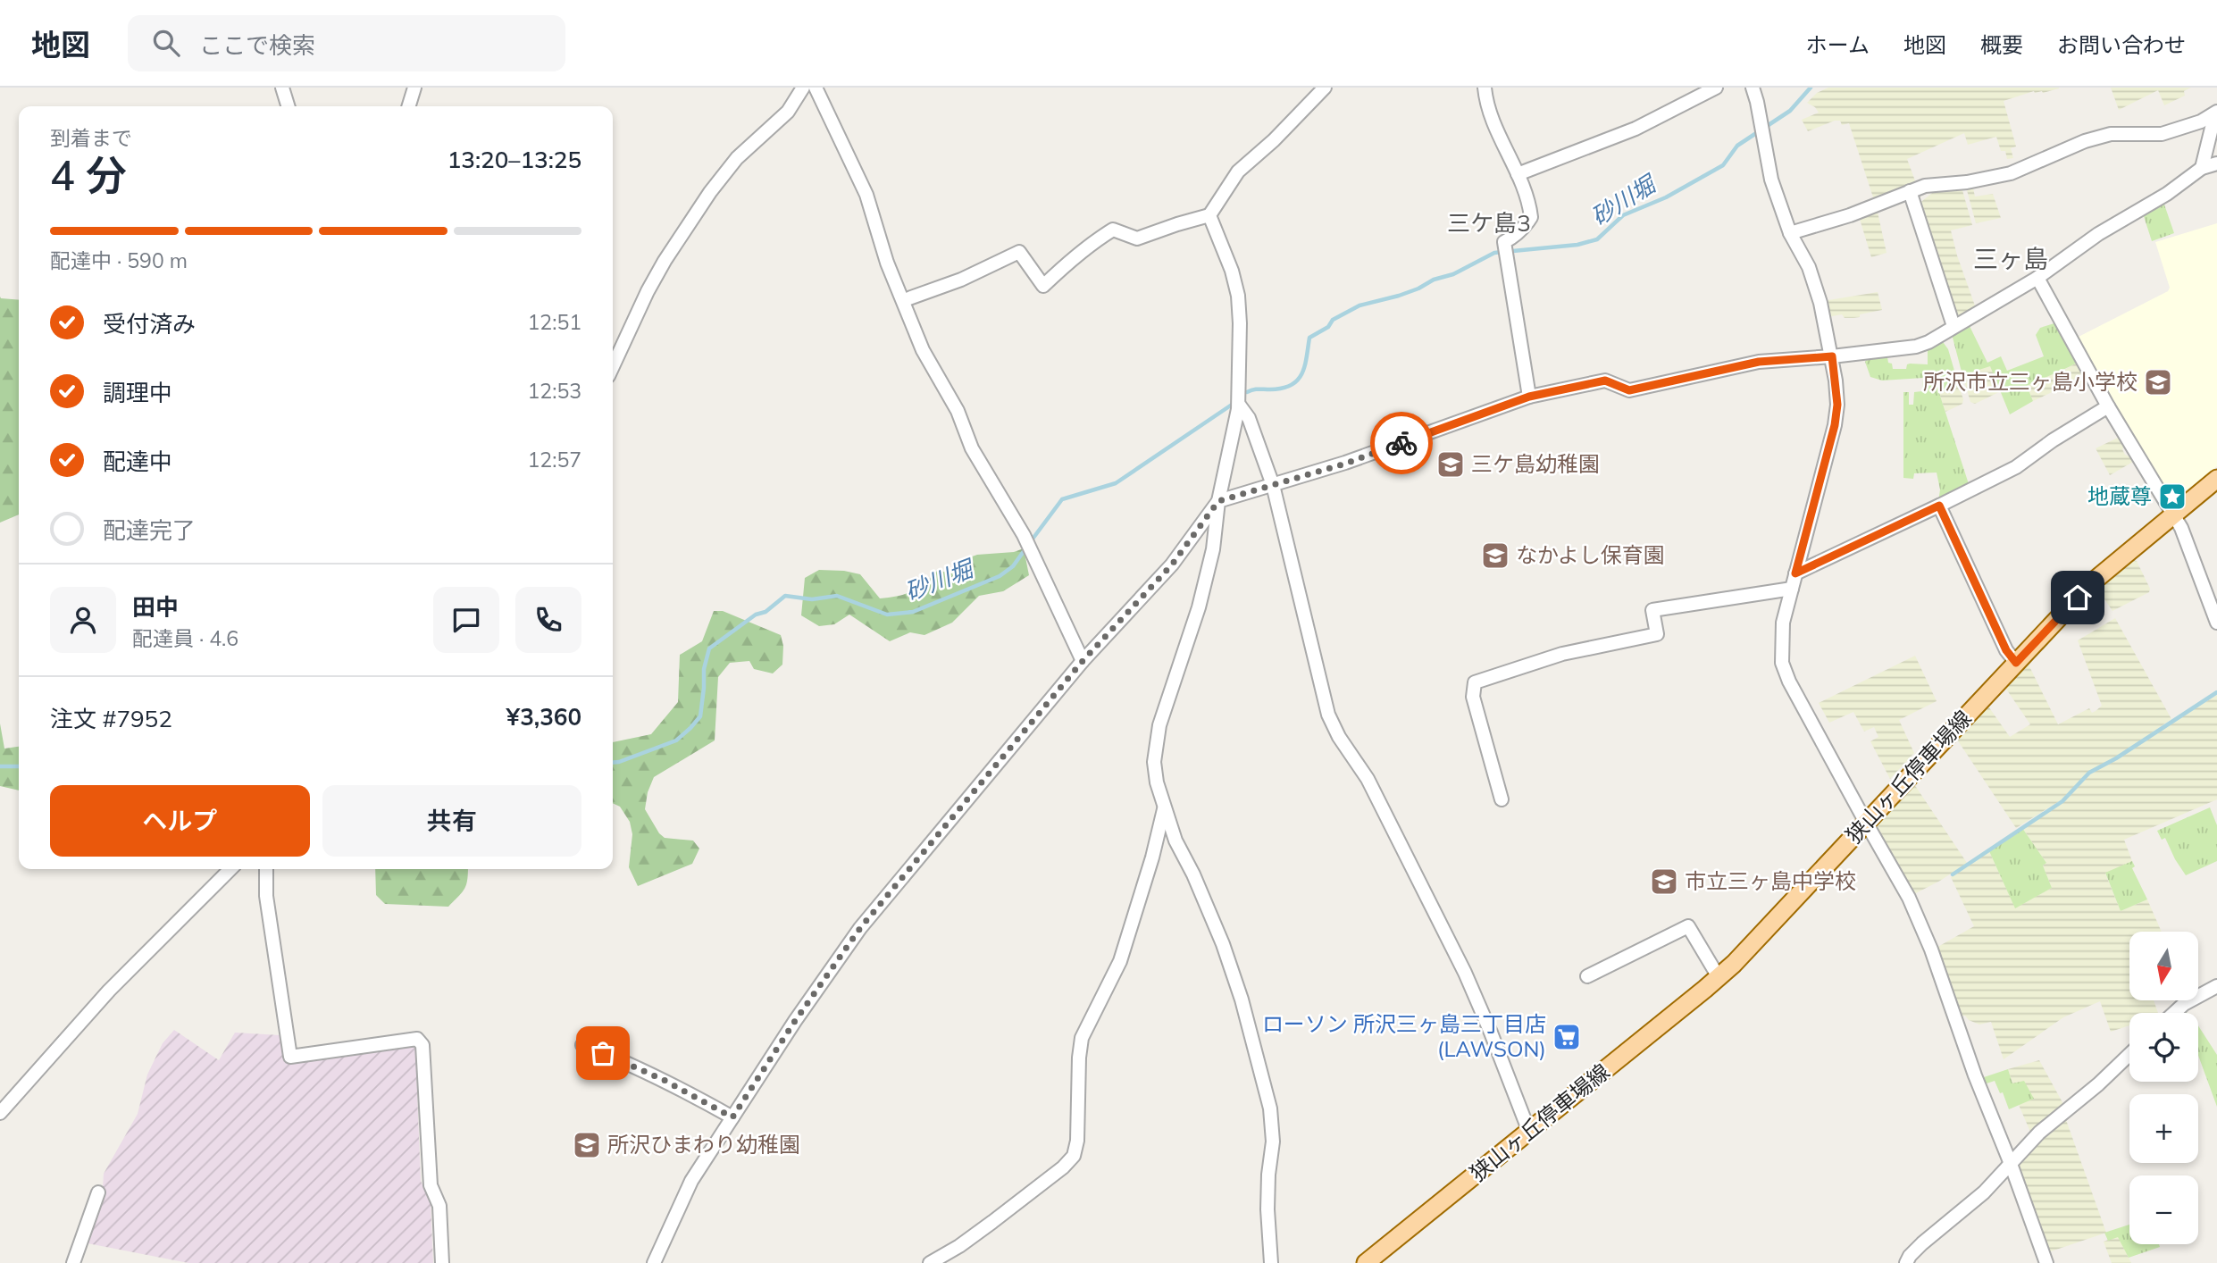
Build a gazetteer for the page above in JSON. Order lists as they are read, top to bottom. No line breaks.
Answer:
{"streets":{"main road":["狭山ヶ丘停車場線"]},"districts":["三ケ島3","三ヶ島"],"water":["砂川堀"],"places":{"school or university":["所沢市立三ヶ島小学校","三ケ島幼稚園","なかよし保育園","市立三ヶ島中学校","所沢ひまわり幼稚園"],"place":["地蔵尊"],"supermarket":["ローソン 所沢三ヶ島三丁目店 (LAWSON)"]},"north":"bottom","page":{"header":"地図","search":"ここで検索","nav":["ホーム","地図","概要","お問い合わせ"],"heading":["4 分","到着まで","13:20–13:25"],"panel":["田中","配達員 · 4.6","注文 #7952","¥3,360"],"bar":"配達中 · 590 m","list":[["受付済み","12:51"],["調理中","12:53"],["配達中","12:57"],"配達完了"],"buttons":["ヘルプ","共有"],"map_buttons":["+","−"]}}
